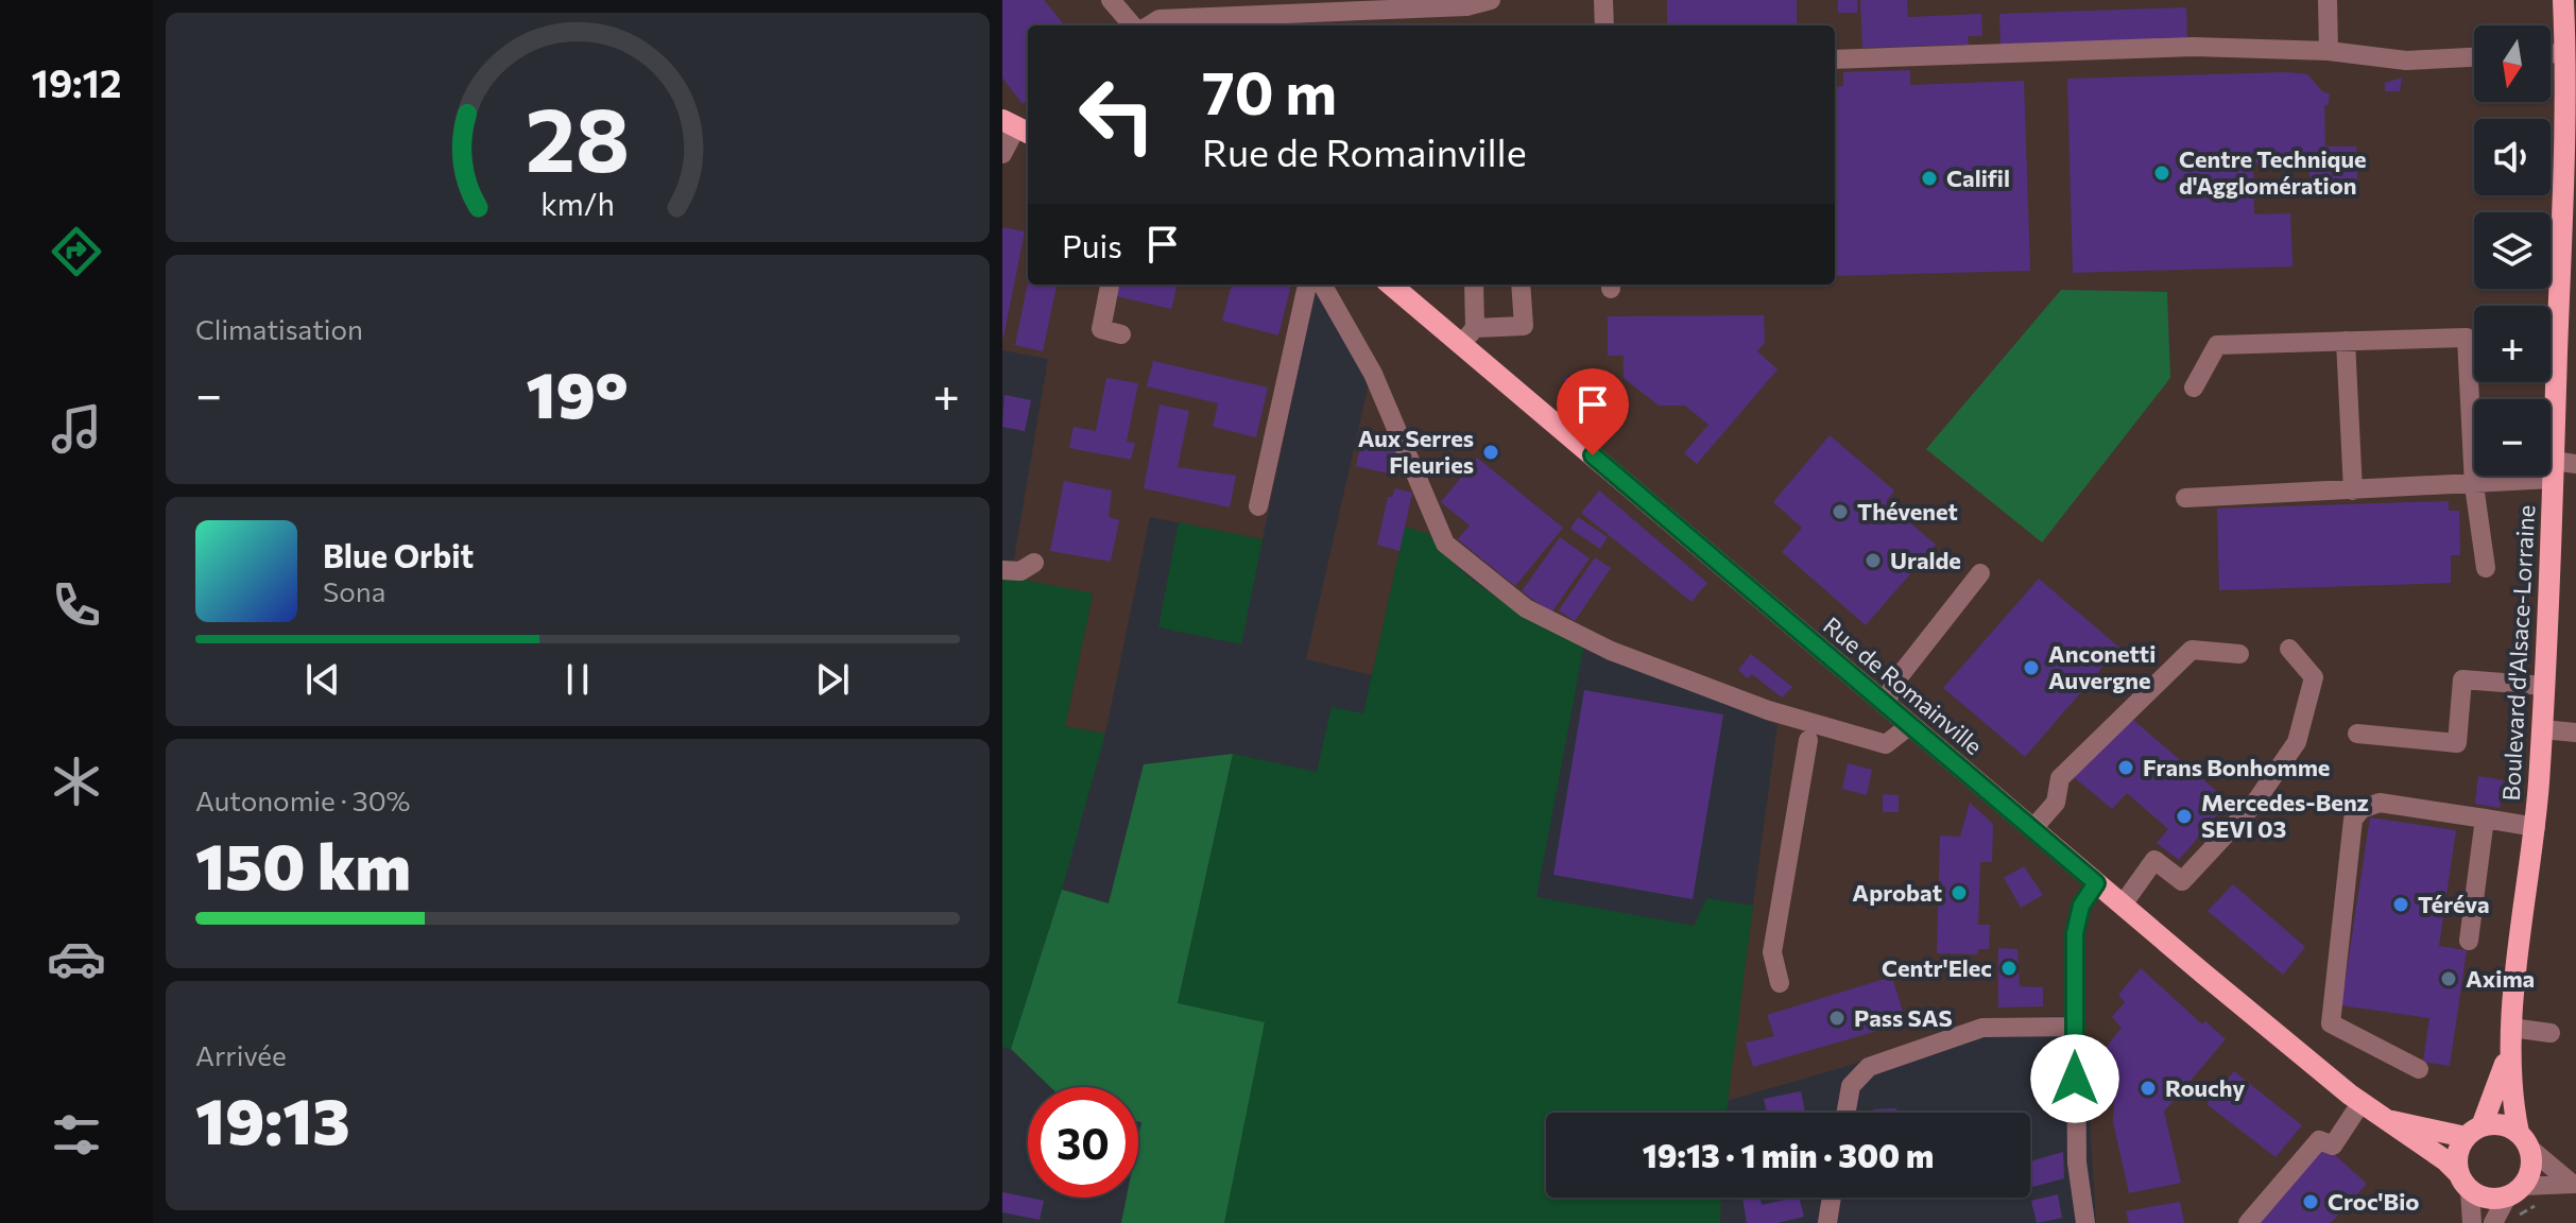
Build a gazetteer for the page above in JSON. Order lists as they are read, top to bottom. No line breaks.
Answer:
{"streets":{"main road":["Boulevard d'Alsace-Lorraine","Rue de Romainville"]},"crossings":[["Boulevard d'Alsace-Lorraine","Rue de Romainville"]],"places":["Centre Technique d'Agglomération","Califil","Aux Serres Fleuries","Thévenet","Uralde","Anconetti Auvergne","Frans Bonhomme","Mercedes-Benz SEVI 03","Aprobat","Téréva","Centr'Elec","Axima","Pass SAS","Rouchy","Croc'Bio"],"north":"bottom","page":{"tabs":"19:12","map_buttons":["+","−"],"turn":["70 m","Rue de Romainville"],"then":"Puis","tile":["Climatisation",["Autonomie · 30%","150 km"],["Arrivée","19:13"]],"heat":["−","19°","+"],"song":["Blue Orbit","Sona"],"limit":"30","trip":"19:13 · 1 min · 300 m","gauge":["28","km/h"]}}
